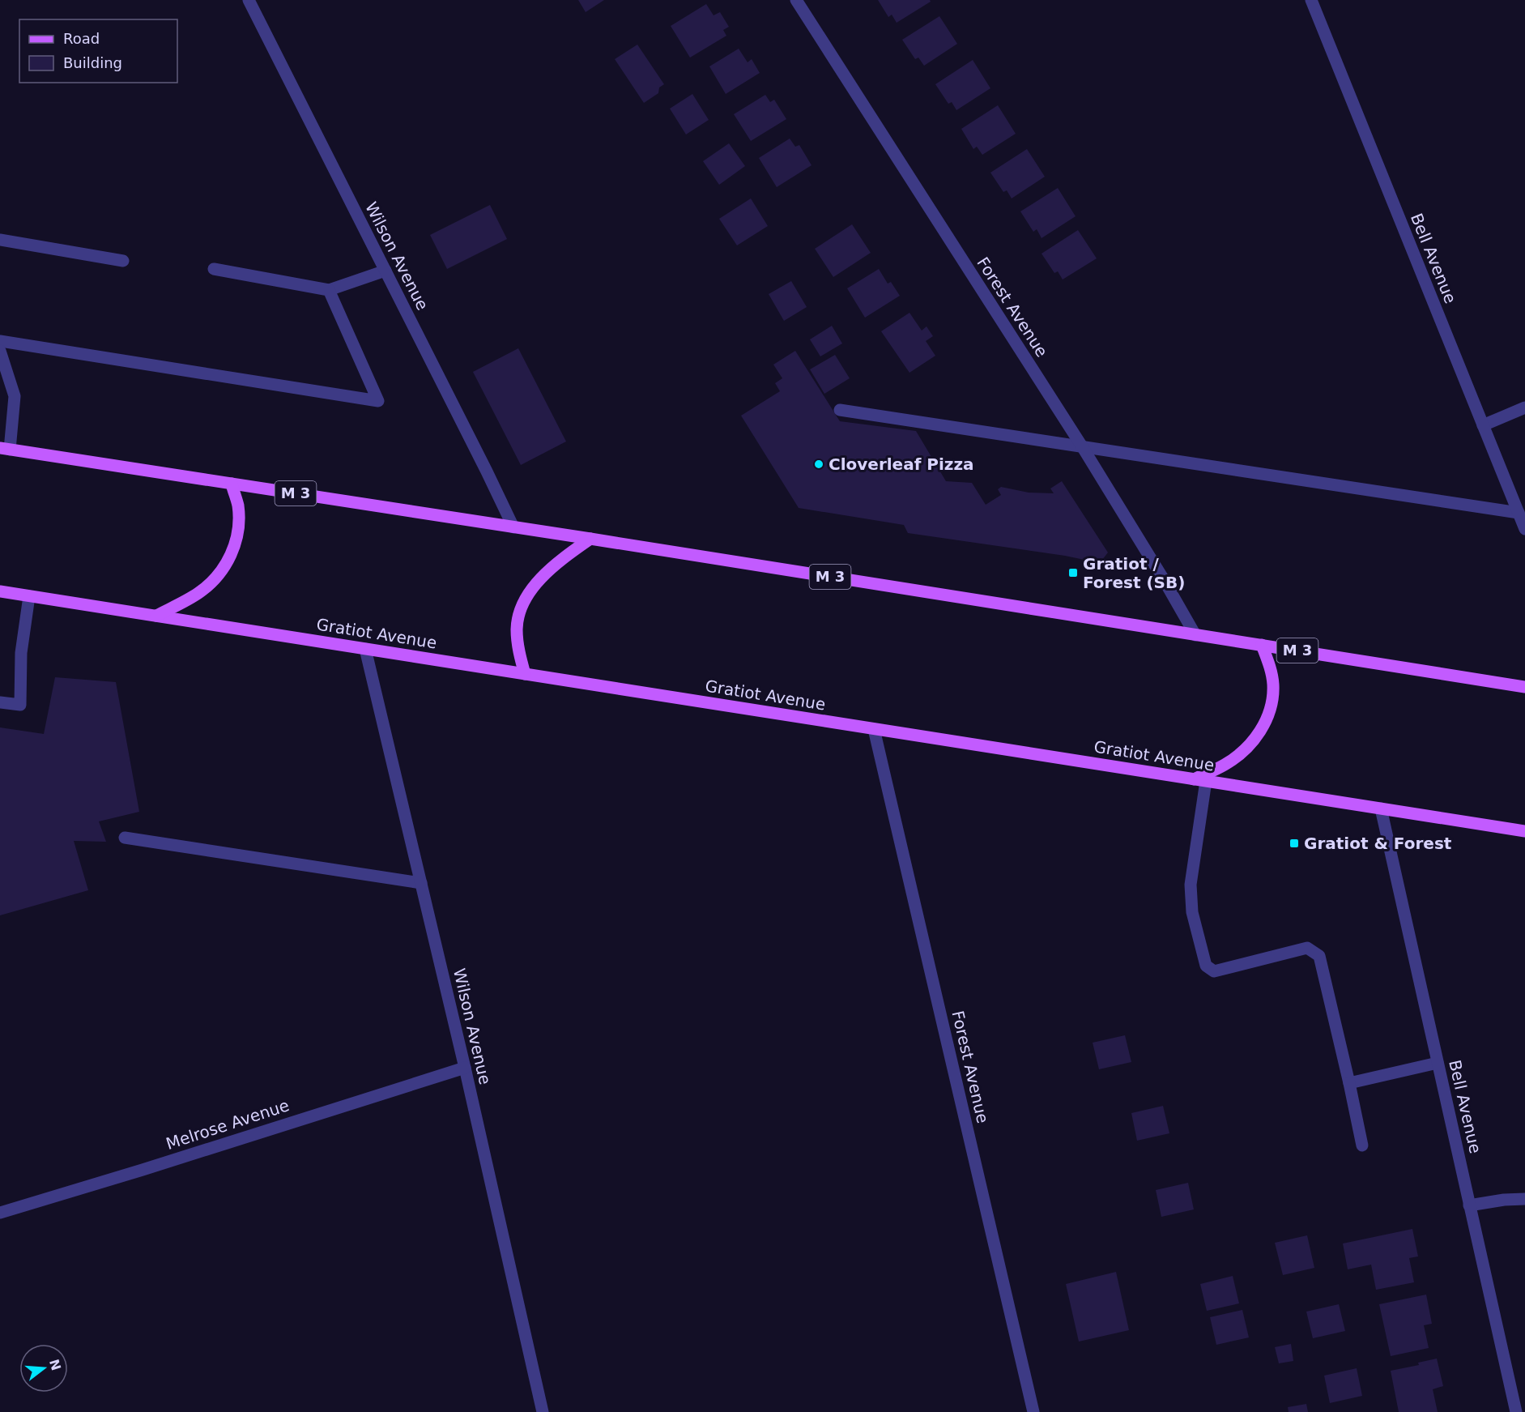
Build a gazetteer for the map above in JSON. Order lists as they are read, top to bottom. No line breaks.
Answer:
{"streets":{"main road":["M 3","Gratiot Avenue"],"street":["Wilson Avenue","Bell Avenue","Forest Avenue","Melrose Avenue"]},"crossings":[["Wilson Avenue","M 3"],["Wilson Avenue","Gratiot Avenue"],["Wilson Avenue","Melrose Avenue"],["Bell Avenue","Gratiot Avenue"],["Forest Avenue","M 3"],["Forest Avenue","Gratiot Avenue"]],"places":{"other":["Cloverleaf Pizza"],"transit":["Gratiot / Forest (SB)","Gratiot & Forest"]},"legend":["Road","Building"],"north":"right"}
